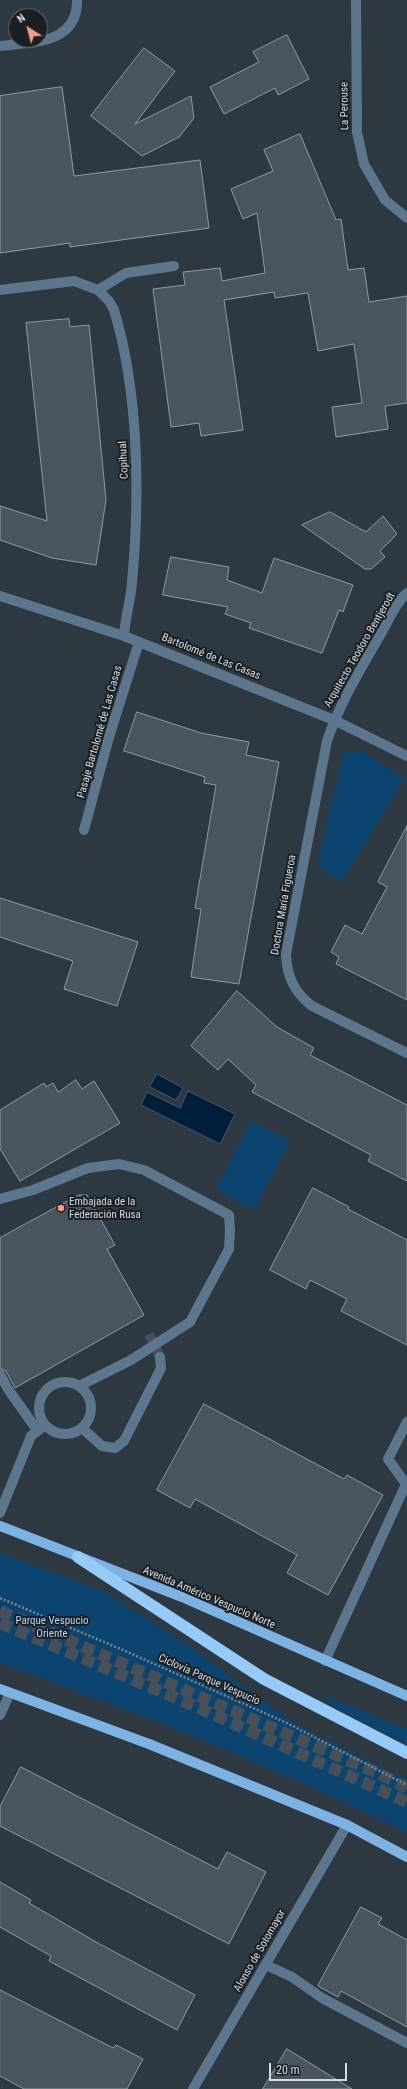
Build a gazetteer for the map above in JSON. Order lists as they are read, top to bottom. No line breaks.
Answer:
{"streets":{"main road":["Avenida Américo Vespucio Norte"],"street":["La Perouse","Copihual","Arquitecto Teodoro Bentjerodt","Bartolomé de Las Casas","Pasaje Bartolomé de Las Casas","Doctora María Figueroa","Alonso de Sotomayor"],"path":["Ciclovía Parque Vespucio"]},"crossings":[["Copihual","Bartolomé de Las Casas"],["Arquitecto Teodoro Bentjerodt","Bartolomé de Las Casas"],["Arquitecto Teodoro Bentjerodt","Doctora María Figueroa"],["Bartolomé de Las Casas","Pasaje Bartolomé de Las Casas"],["Bartolomé de Las Casas","Doctora María Figueroa"]],"parks":["Parque Vespucio Oriente"],"places":["Embajada de la Federación Rusa"],"scale_bar":"20 m","north":"top left"}
